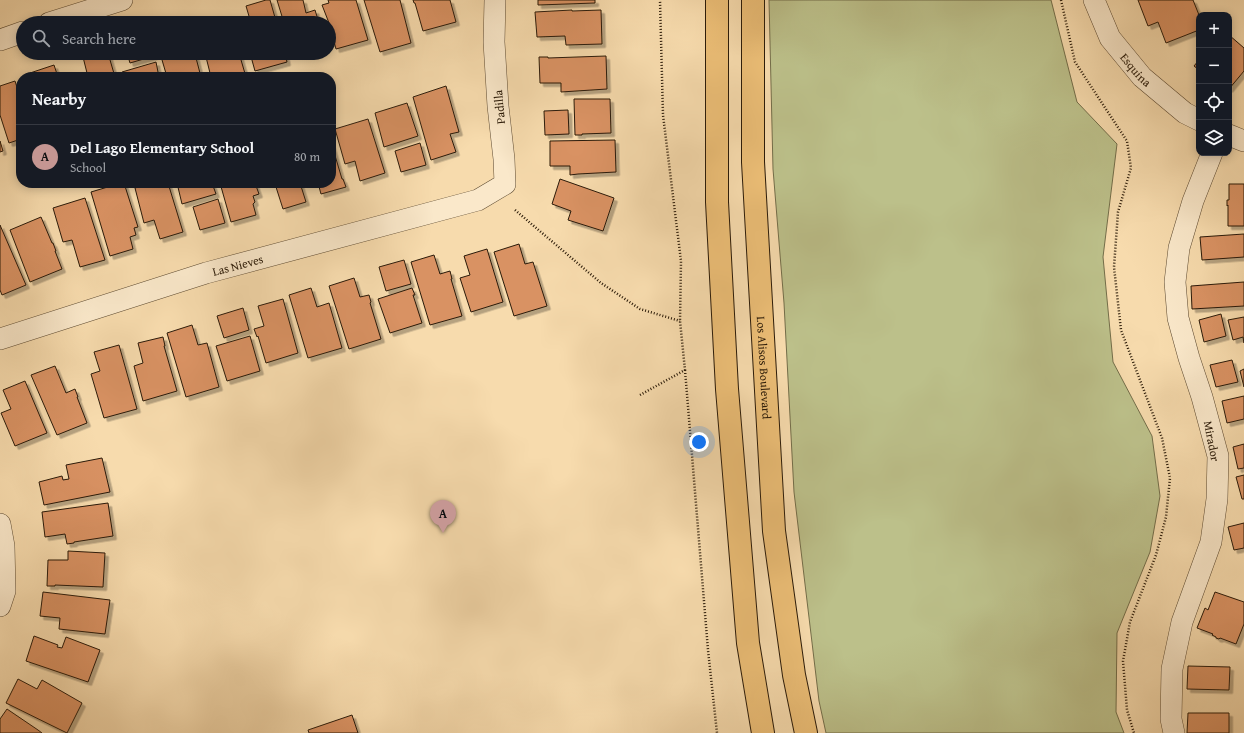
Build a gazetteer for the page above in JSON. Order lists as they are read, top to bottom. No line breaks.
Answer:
{"streets":{"main road":["Los Alisos Boulevard"],"street":["Esquina","Padilla","Las Nieves","Mirador"]},"crossings":[["Padilla","Las Nieves"]],"page":{"map_buttons":["+","−"],"search":"Search here","heading":"Nearby","list":[{"mark":"A","name":"Del Lago Elementary School","note":"School","value":"80 m"}],"pins":"A"}}
